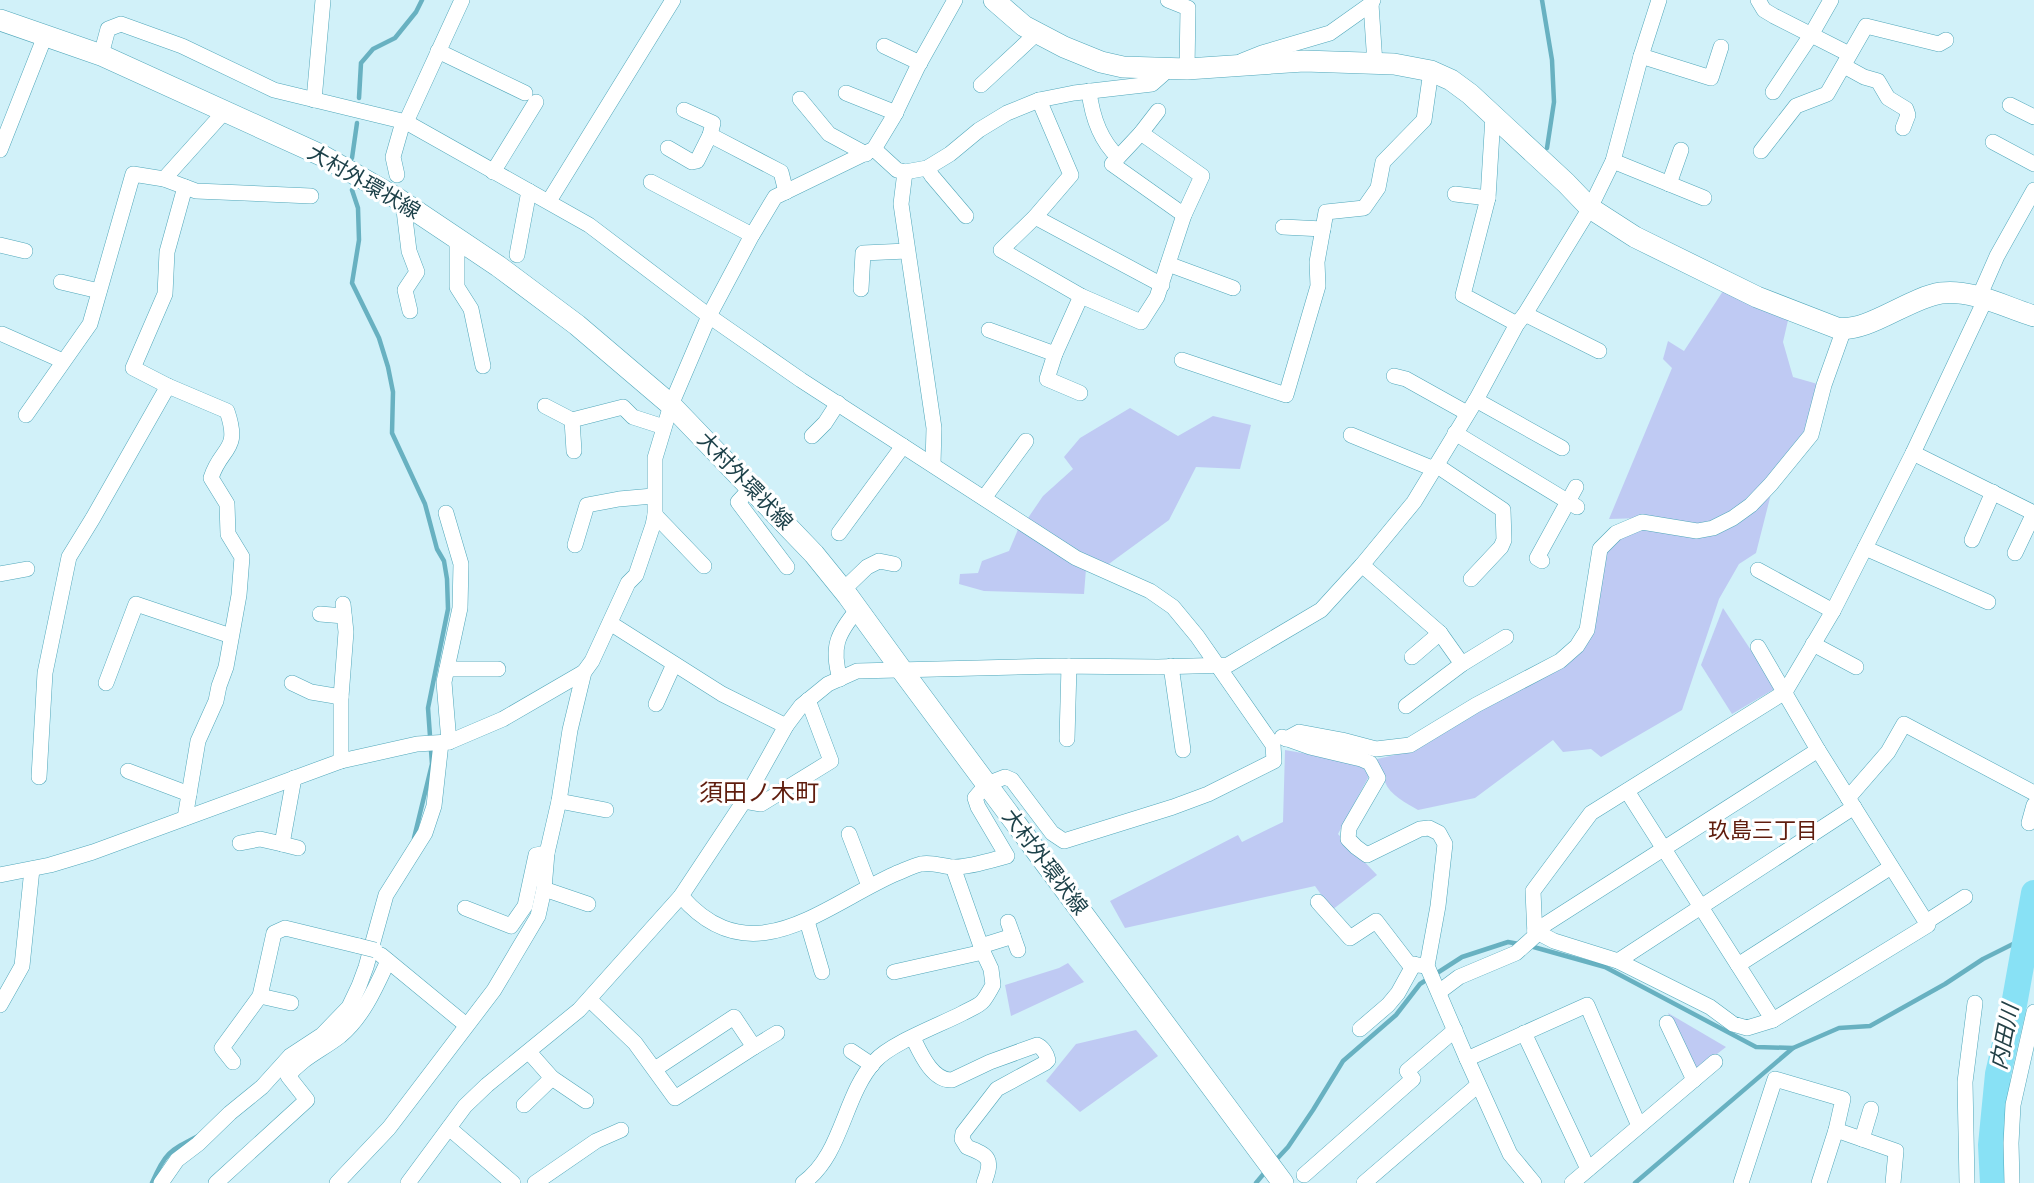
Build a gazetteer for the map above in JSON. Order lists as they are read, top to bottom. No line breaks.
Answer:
{"streets":{"main road":["大村外環状線"]},"districts":["須田ノ木町","玖島三丁目"],"water":["内田川"]}
